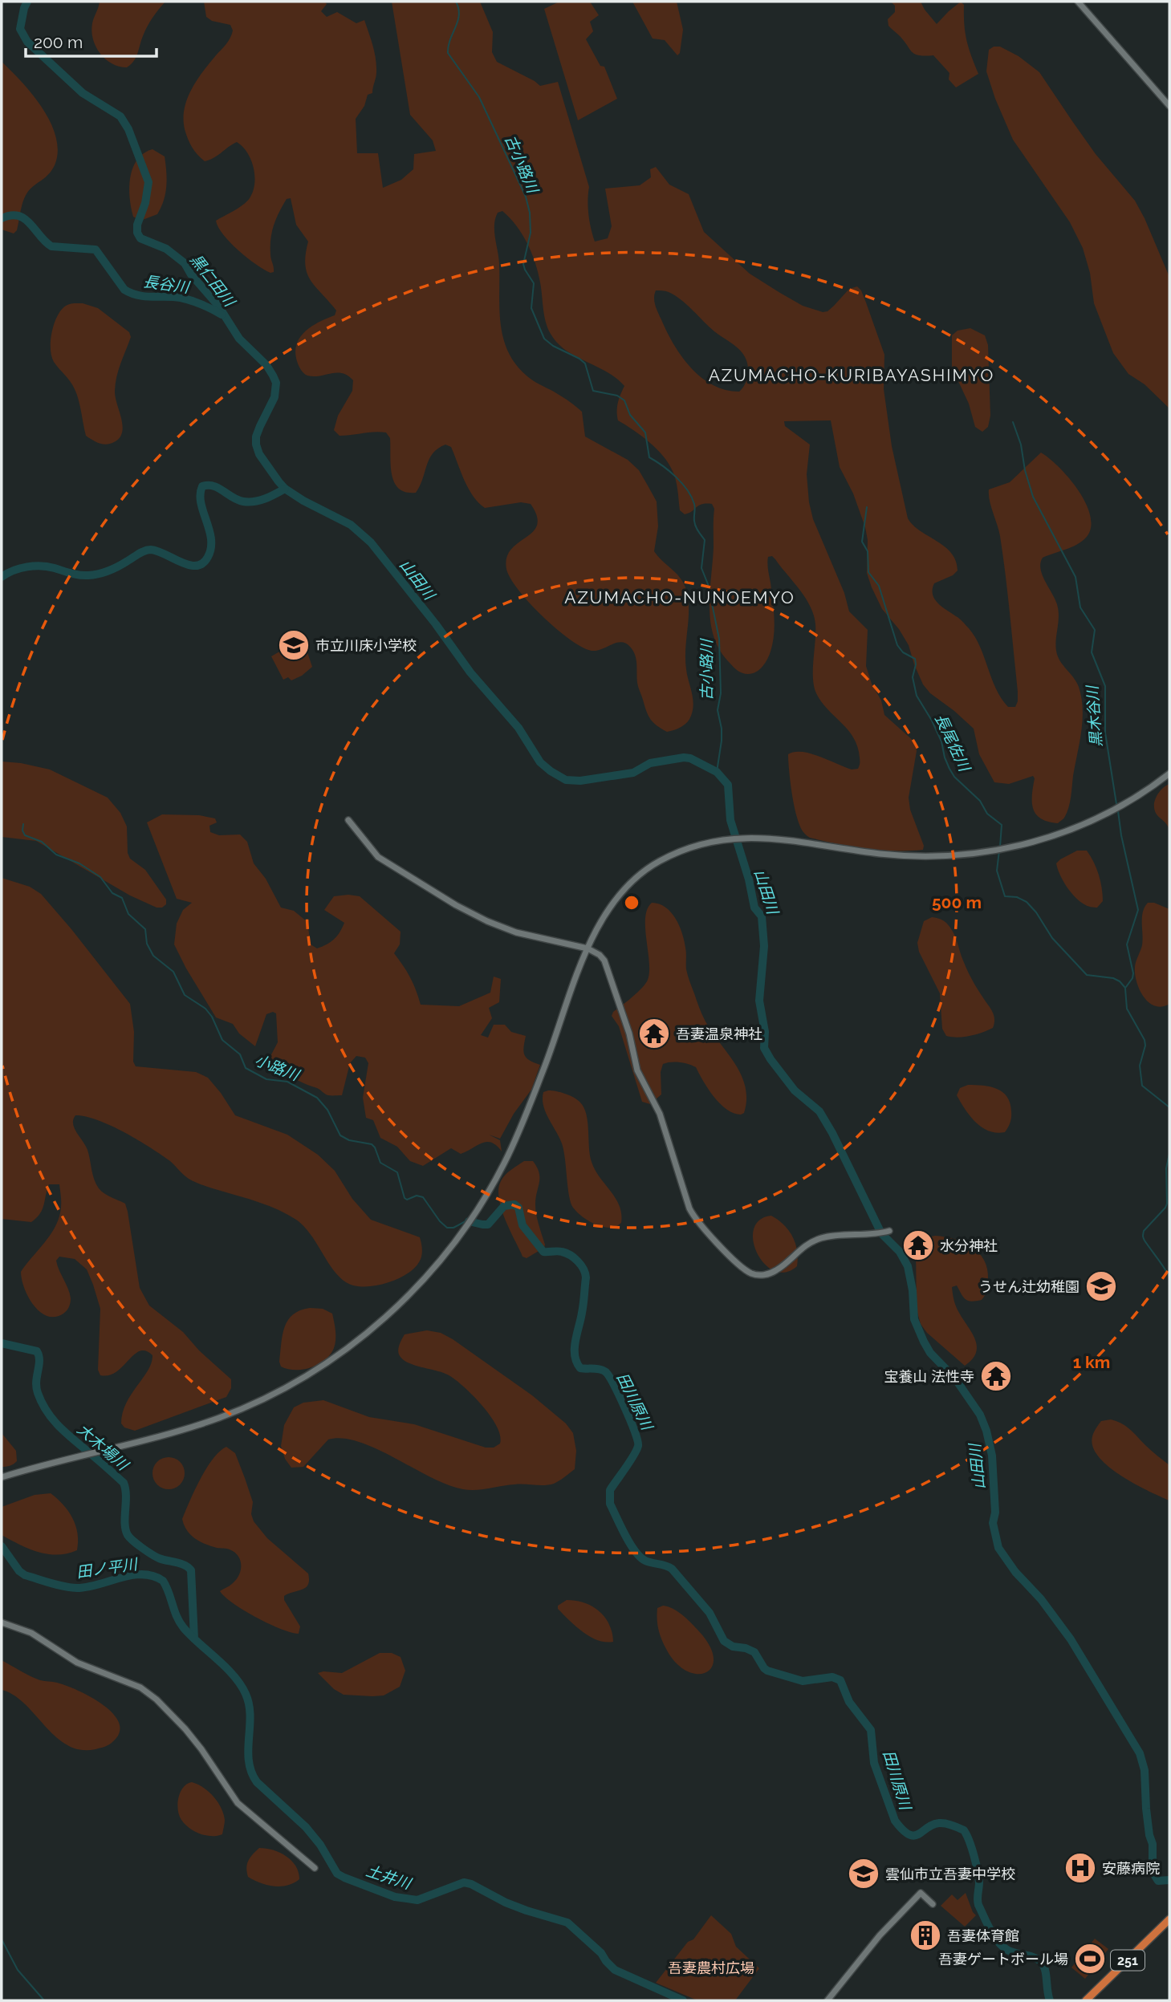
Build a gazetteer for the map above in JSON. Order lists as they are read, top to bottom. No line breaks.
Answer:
{"streets":{"highway":["251"]},"districts":["AZUMACHO-KURIBAYASHIMYO","AZUMACHO-NUNOEMYO"],"water":["古小路川","黒仁田川","長谷川","山田川","黒木谷川","長尾佐川","小路川","田川原川","大木場川","田ノ平川","土井川"],"parks":["吾妻農村広場"],"places":{"school or university":["市立川床小学校","うせん辻幼稚園","雲仙市立吾妻中学校"],"temple":["吾妻温泉神社","水分神社","宝養山 法性寺"],"hospital":["安藤病院"],"building":["吾妻体育館"],"sports":["吾妻ゲートボール場"]},"scale_bar":"200 m","rings":["500 m","1 km"]}
